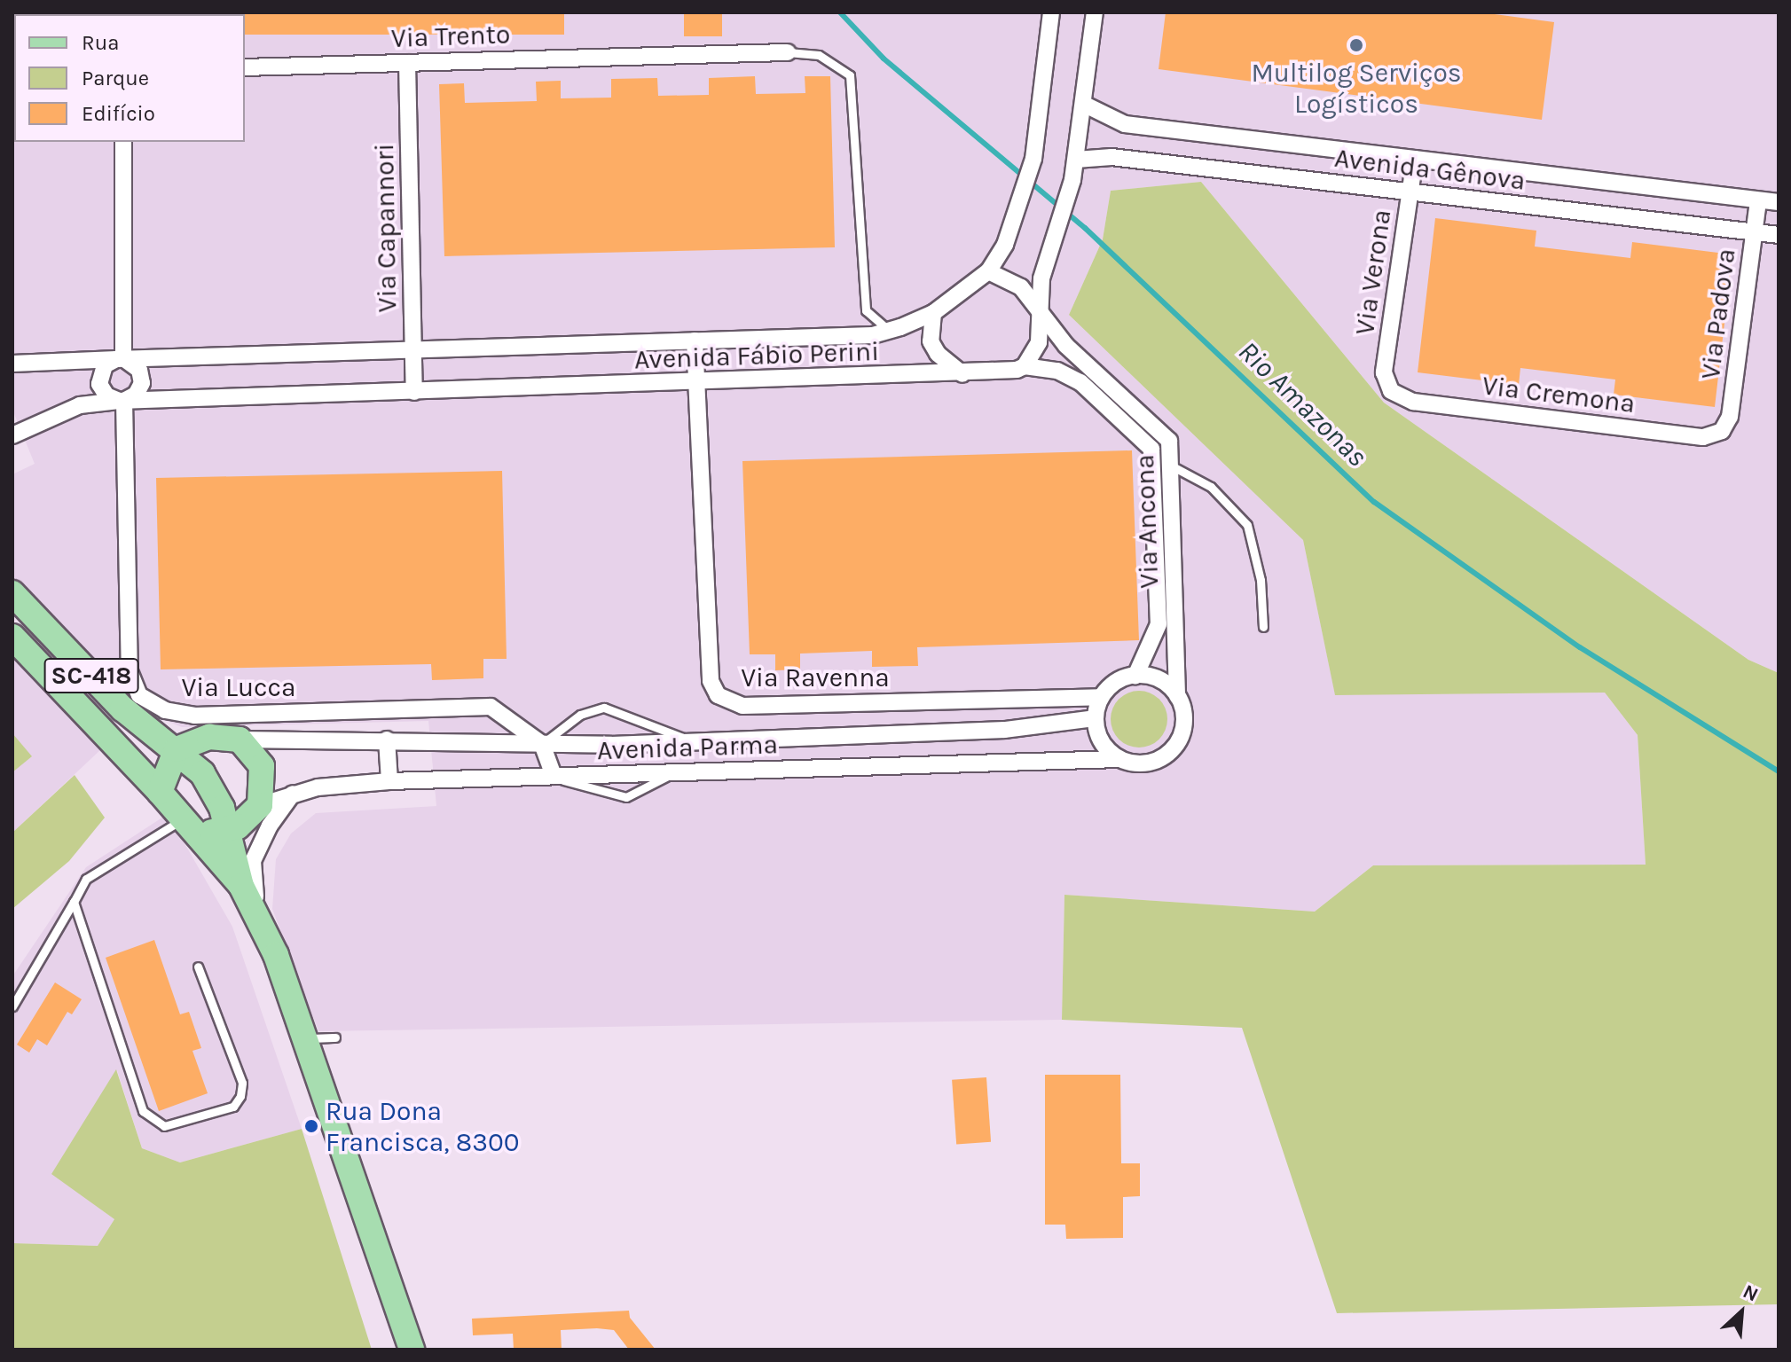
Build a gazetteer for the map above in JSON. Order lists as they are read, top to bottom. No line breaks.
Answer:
{"streets":{"main road":["SC-418"],"street":["Via Trento","Avenida Gênova","Via Capannori","Via Verona","Via Padova","Avenida Fábio Perini","Via Cremona","Via Ancona","Via Ravenna","Via Lucca","Avenida Parma"]},"crossings":[["Via Trento","Via Capannori"],["Avenida Gênova","Via Verona"],["Avenida Gênova","Via Padova"],["Via Capannori","Avenida Fábio Perini"],["Via Verona","Via Cremona"],["Via Padova","Via Cremona"],["Avenida Fábio Perini","Via Ancona"],["Avenida Fábio Perini","Via Ravenna"],["Avenida Fábio Perini","Via Lucca"],["Via Ancona","Via Ravenna"],["Via Ancona","Avenida Parma"],["Via Ravenna","Avenida Parma"],["Via Lucca","Avenida Parma"]],"water":["Rio Amazonas"],"places":["Multilog Serviços Logísticos","Rua Dona Francisca, 8300"],"legend":["Rua","Parque","Edifício"],"north":"top right"}
